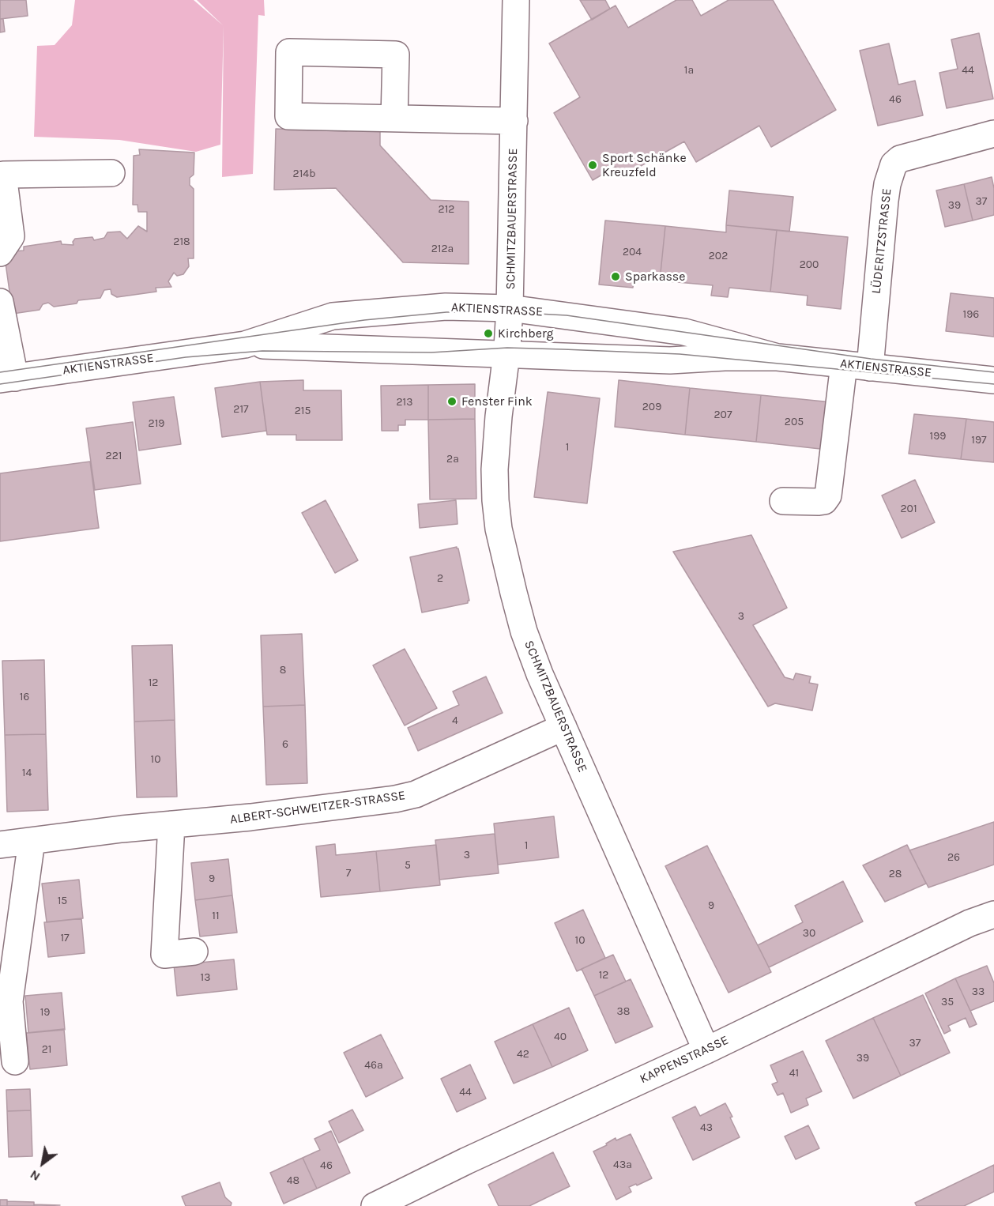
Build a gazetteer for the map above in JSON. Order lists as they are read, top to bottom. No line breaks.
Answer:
{"streets":{"street":["SCHMITZBAUERSTRASSE","LÜDERITZSTRASSE","AKTIENSTRASSE","ALBERT-SCHWEITZER-STRASSE","KAPPENSTRASSE"]},"crossings":[["SCHMITZBAUERSTRASSE","AKTIENSTRASSE"],["SCHMITZBAUERSTRASSE","ALBERT-SCHWEITZER-STRASSE"],["SCHMITZBAUERSTRASSE","KAPPENSTRASSE"],["LÜDERITZSTRASSE","AKTIENSTRASSE"]],"places":["Sport Schänke Kreuzfeld","Sparkasse","Kirchberg","Fenster Fink"],"house_numbers":["1a","44","46","214b","37","39","212","218","212a","204","202","200","196","213","209","217","215","207","205","219","199","197","1","221","2a","201","2","3","8","12","16","4","6","10","14","1","3","26","5","7","28","9","15","9","11","30","17","10","12","13","33","35","38","19","40","37","21","42","39","46a","41","44","43","43a","46","48"],"north":"bottom left"}
